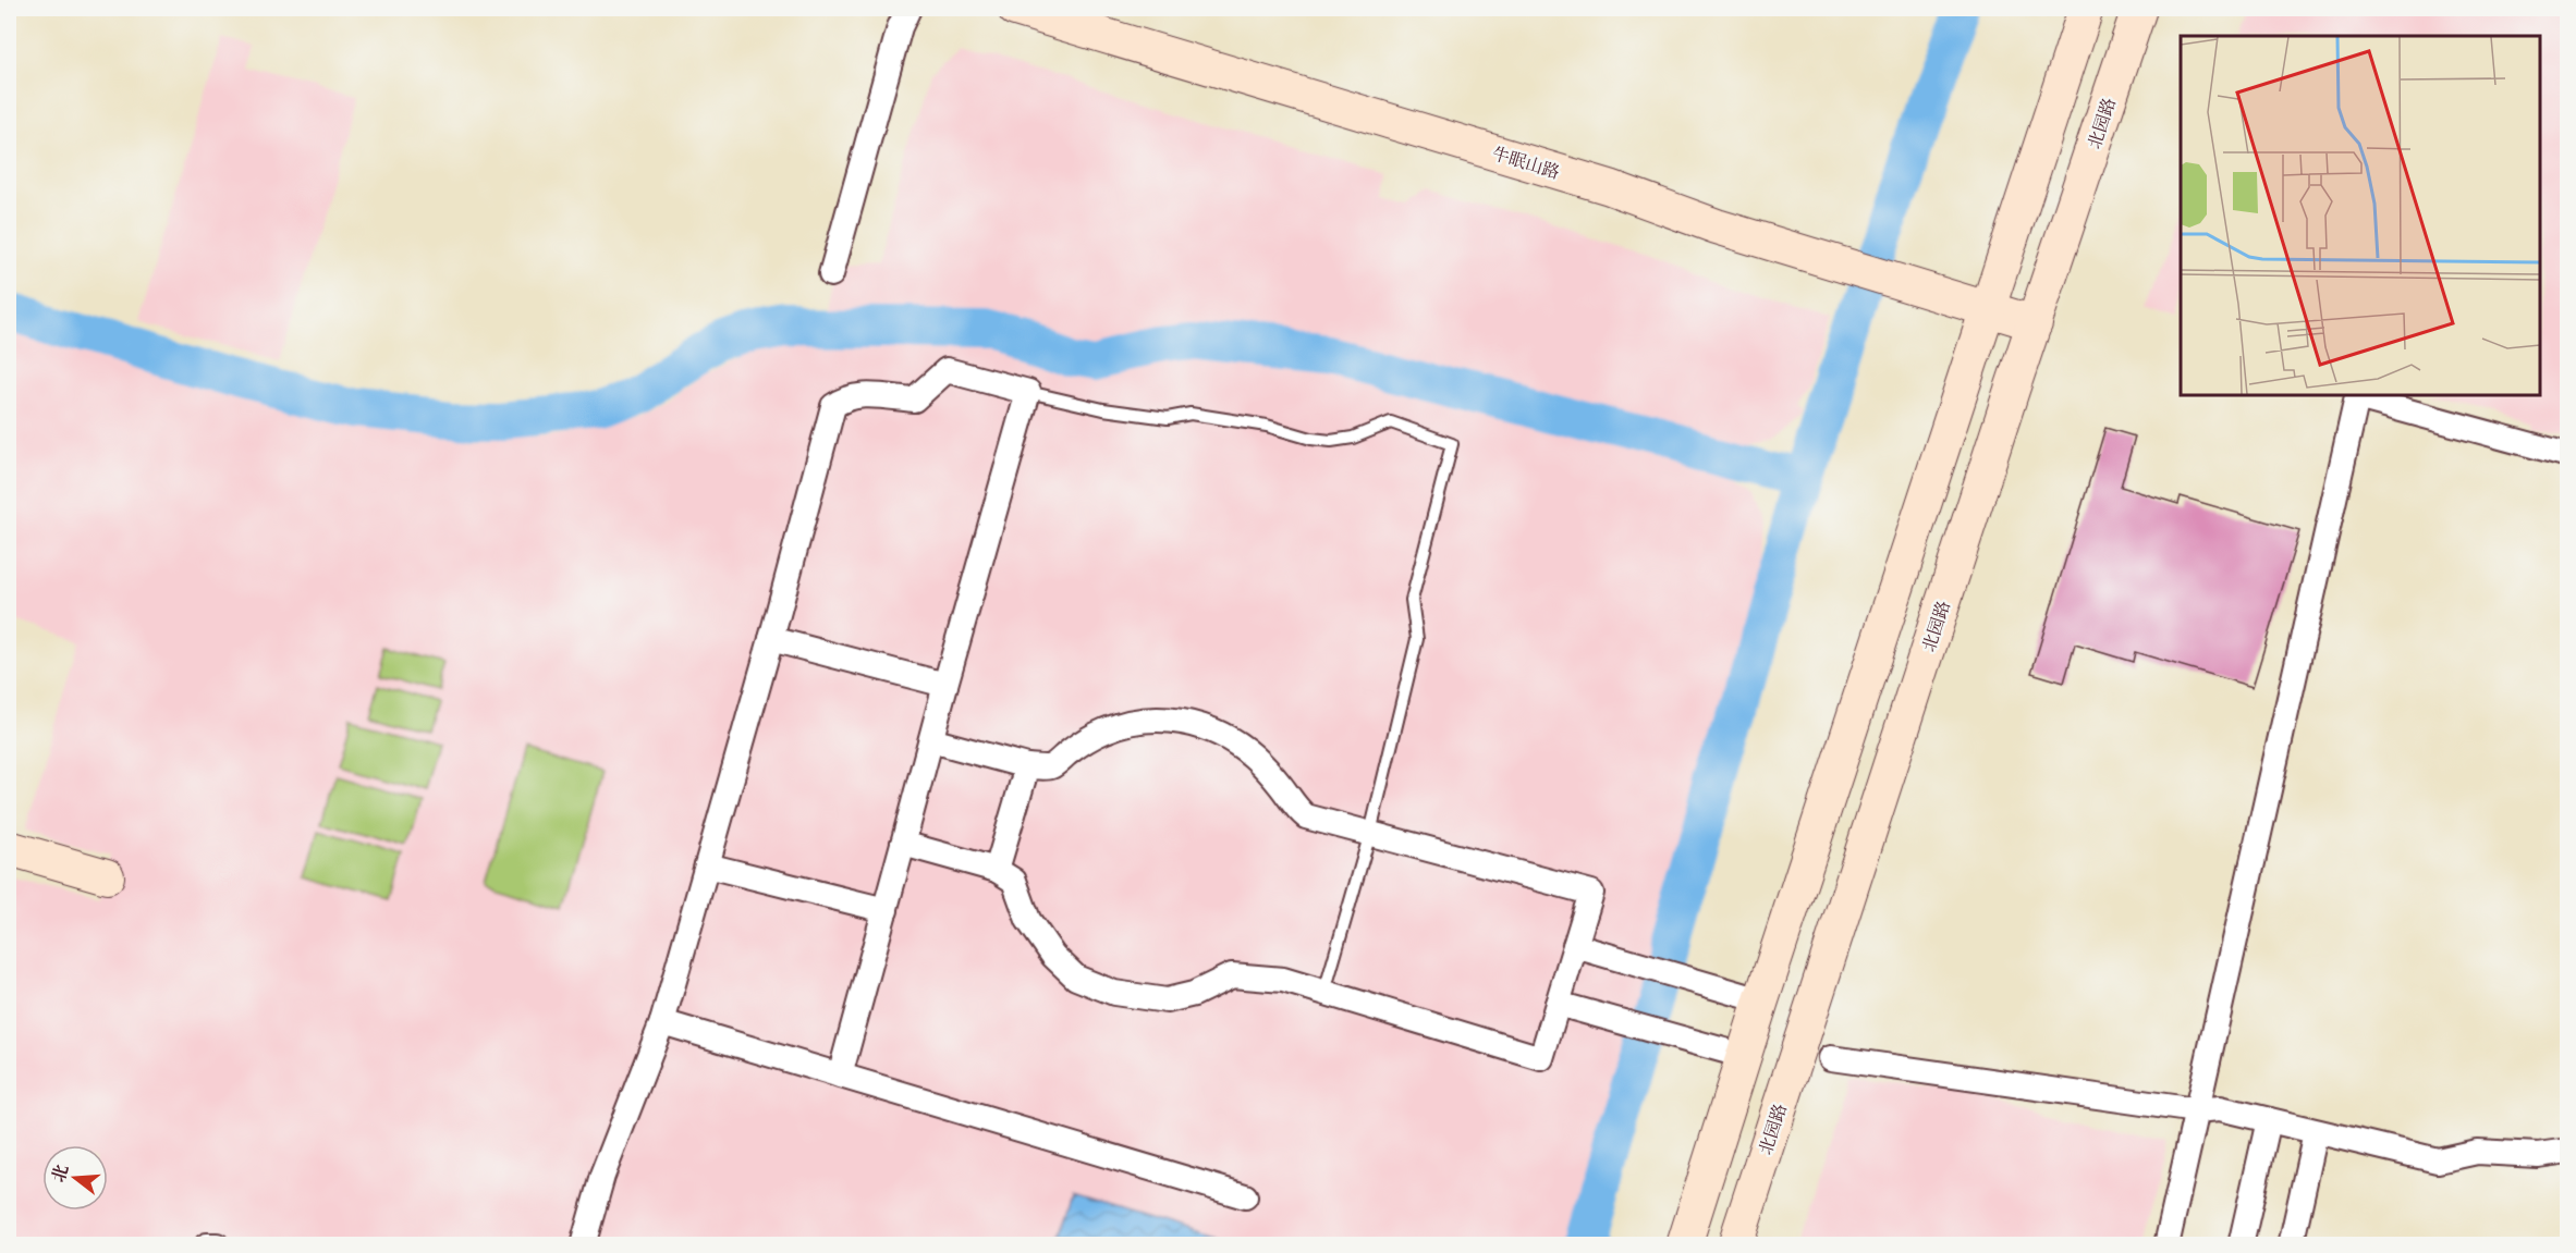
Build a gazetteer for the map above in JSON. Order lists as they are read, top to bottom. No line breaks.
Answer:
{"streets":{"main road":["北园路","牛眠山路"]},"crossings":[["北园路","牛眠山路"]],"north":"left"}
